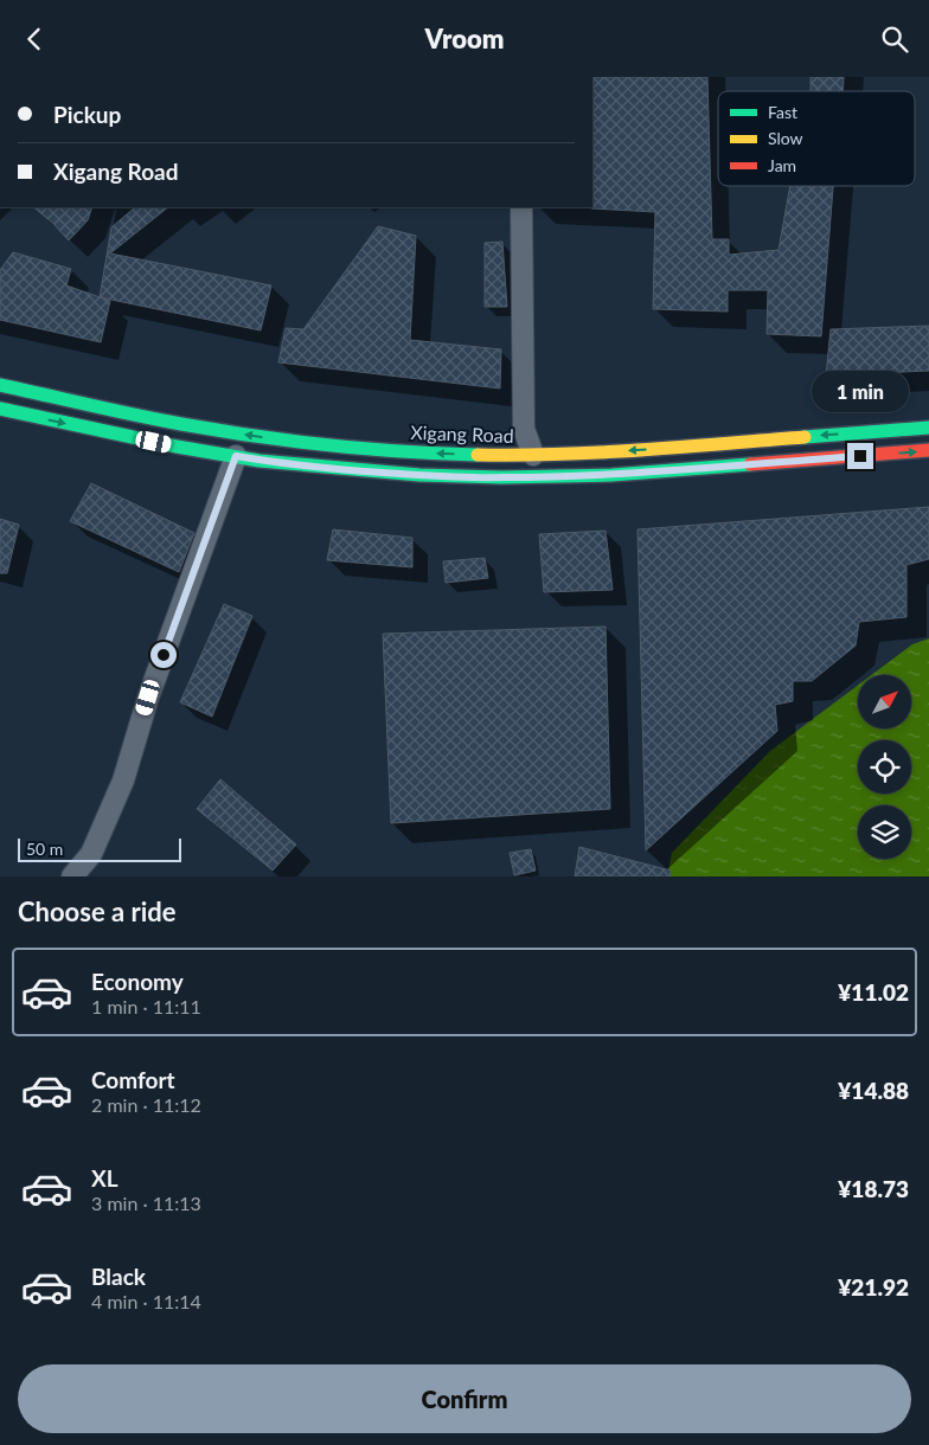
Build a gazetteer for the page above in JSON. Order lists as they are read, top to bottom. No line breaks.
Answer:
{"streets":{"main road":["Xigang Road"]},"legend":["Fast","Slow","Jam"],"scale_bar":"50 m","north":"top right","page":{"header":"Vroom","banner":["Pickup","Xigang Road"],"bubble":"1 min","scale":"50 m","heading":"Choose a ride","list":[{"name":"Economy","note":"1 min · 11:11","value":"¥11.02"},{"name":"Comfort","note":"2 min · 11:12","value":"¥14.88"},{"name":"XL","note":"3 min · 11:13","value":"¥18.73"},{"name":"Black","note":"4 min · 11:14","value":"¥21.92"}],"buttons":"Confirm"}}
